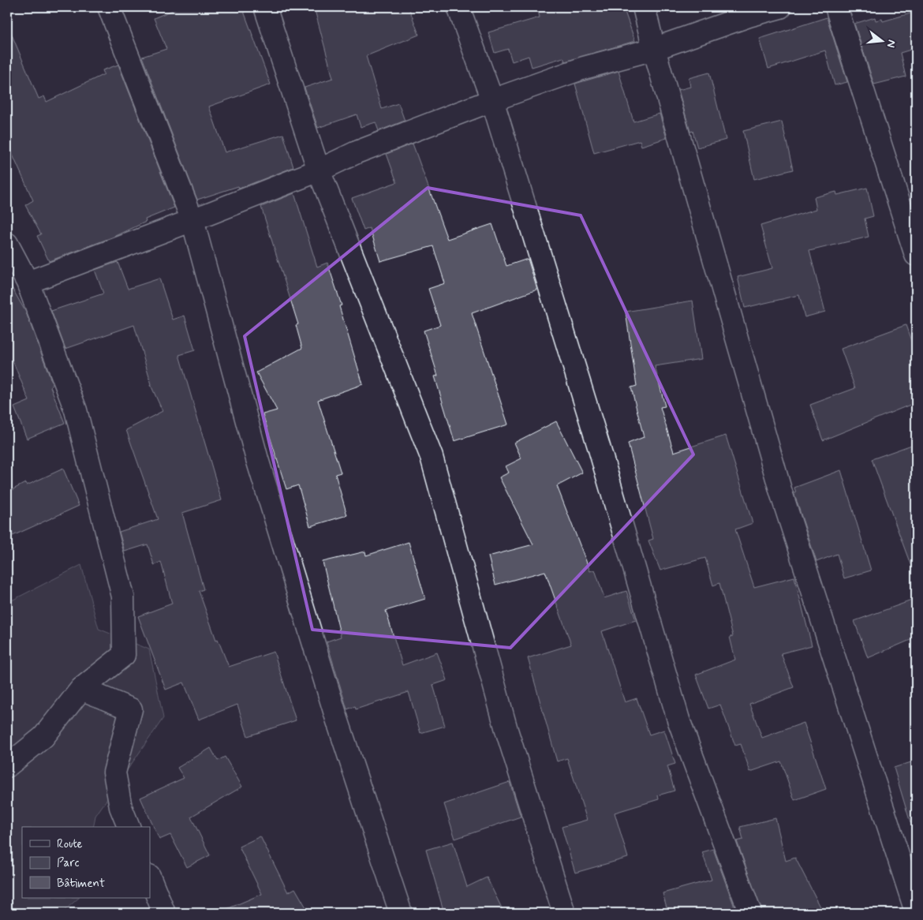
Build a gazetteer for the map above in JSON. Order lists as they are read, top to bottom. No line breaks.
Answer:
{"legend":["Route","Parc","Bâtiment"],"north":"right"}
